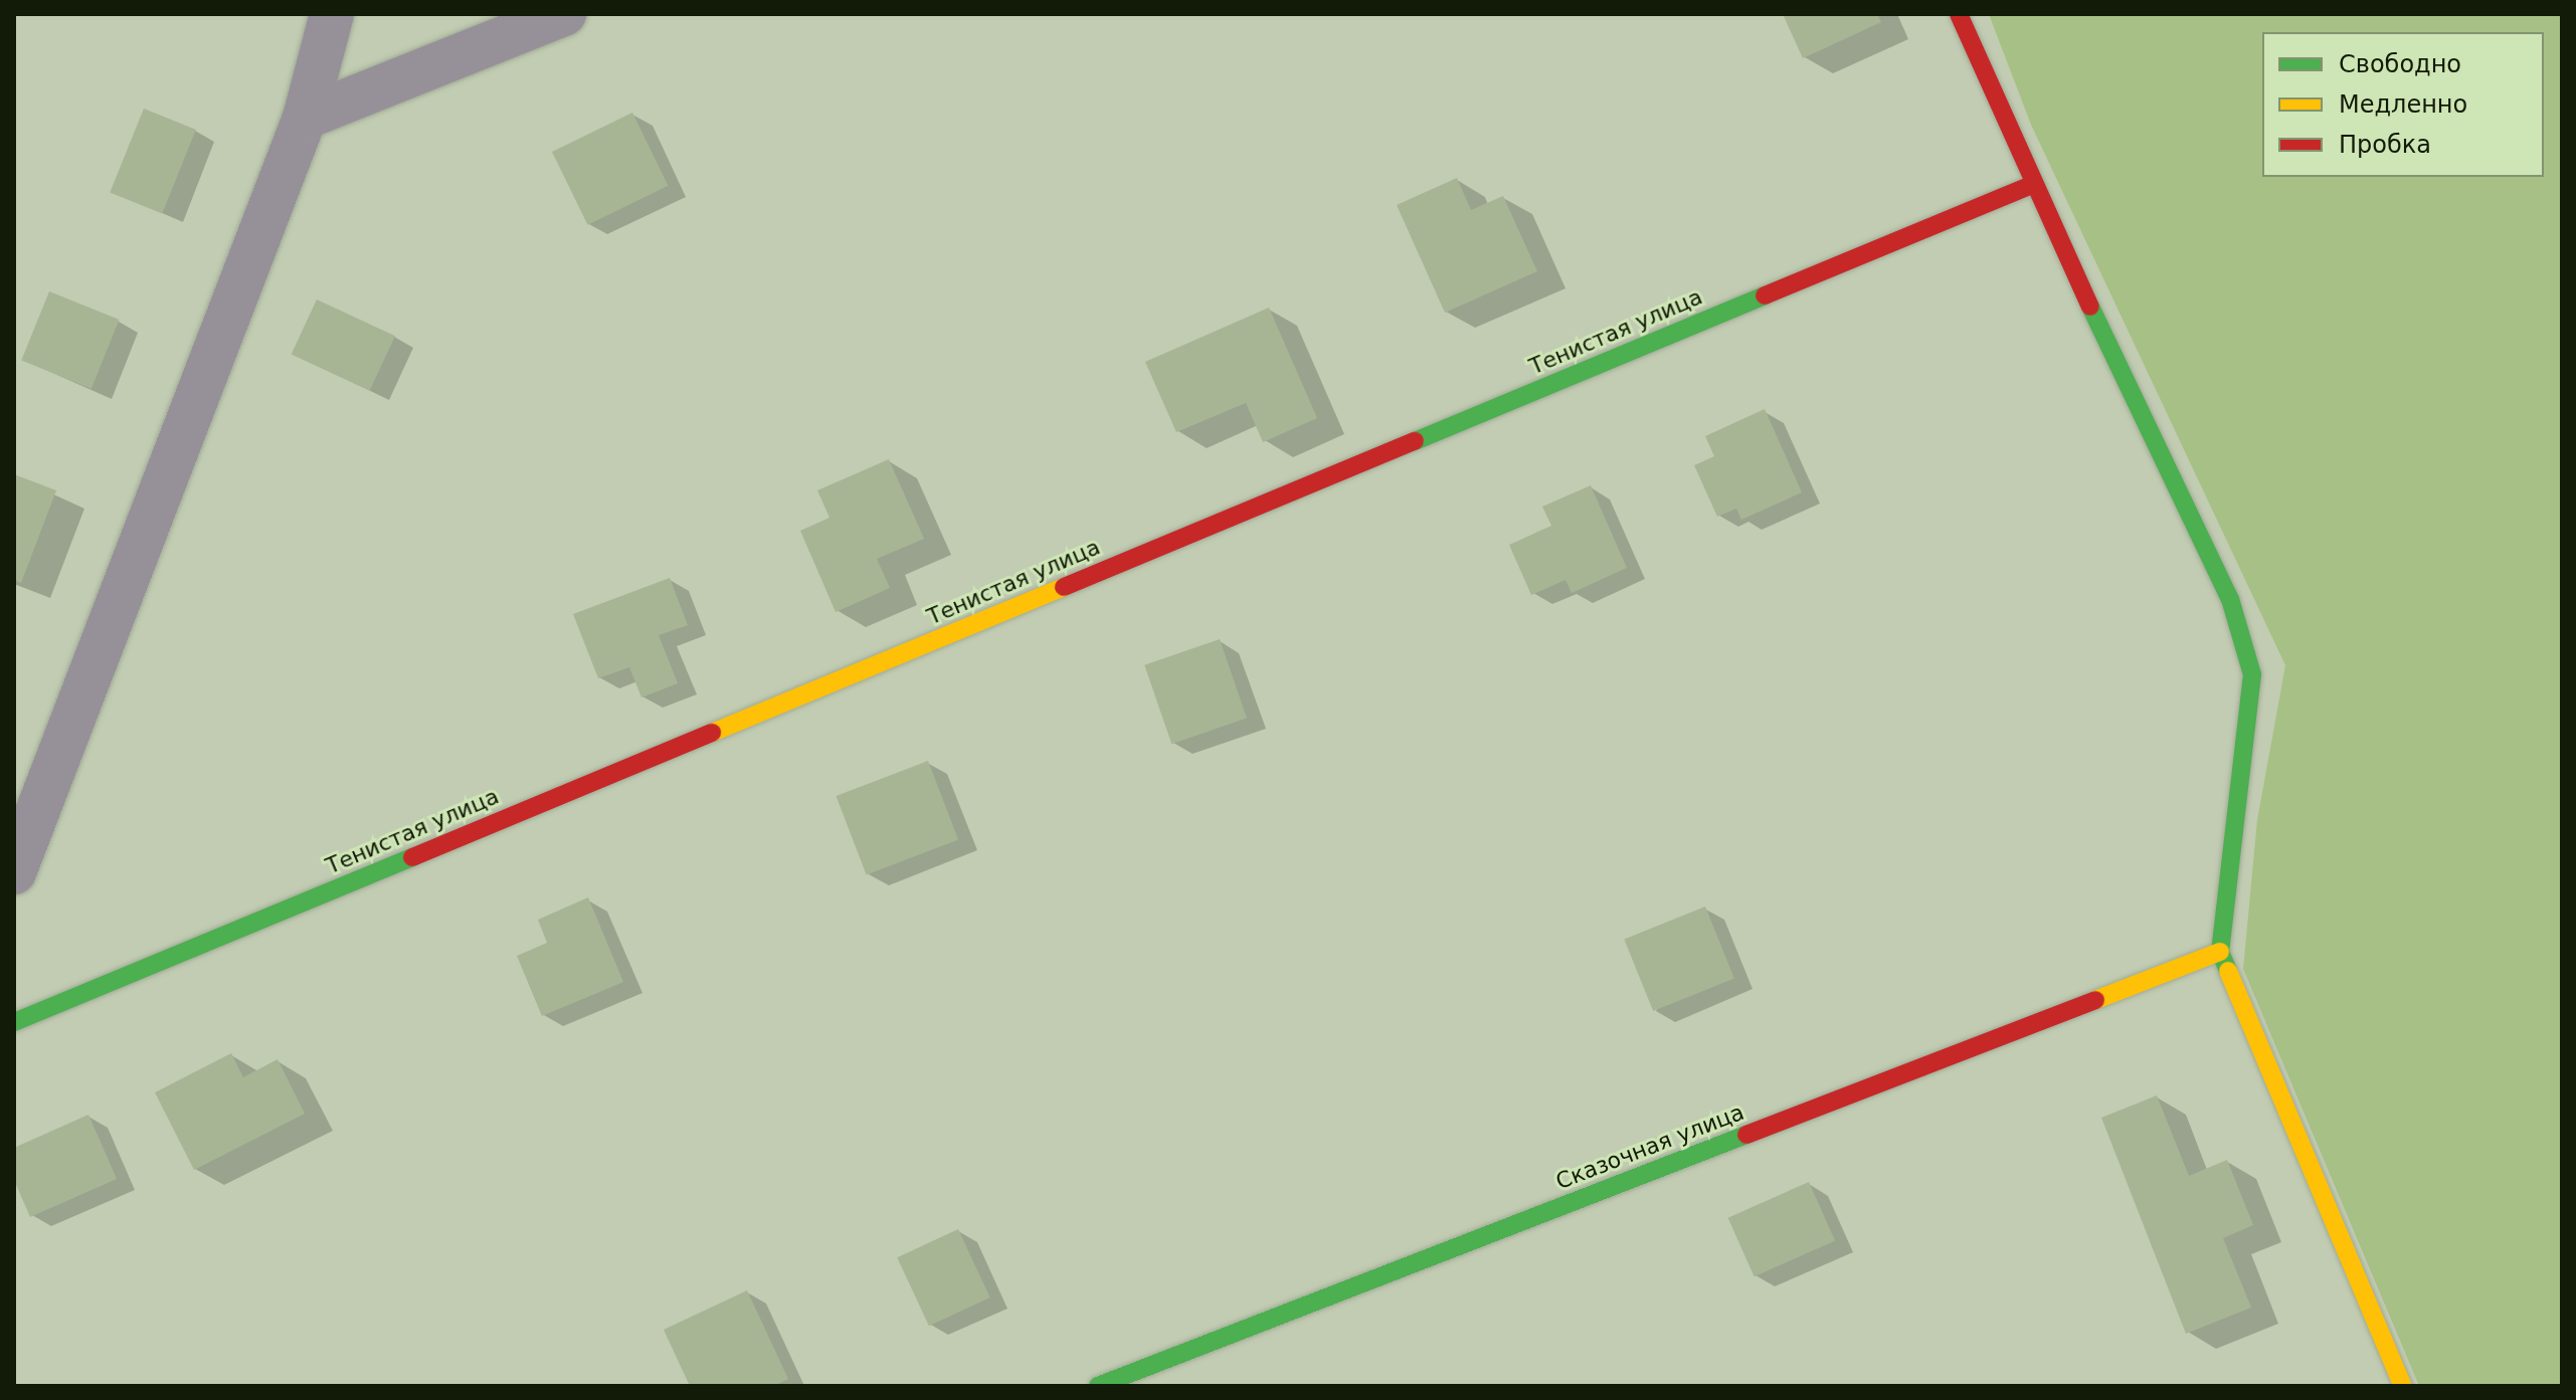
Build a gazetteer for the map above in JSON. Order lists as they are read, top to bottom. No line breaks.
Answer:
{"streets":{"street":["Тенистая улица","Сказочная улица"]},"legend":["Свободно","Медленно","Пробка"]}
